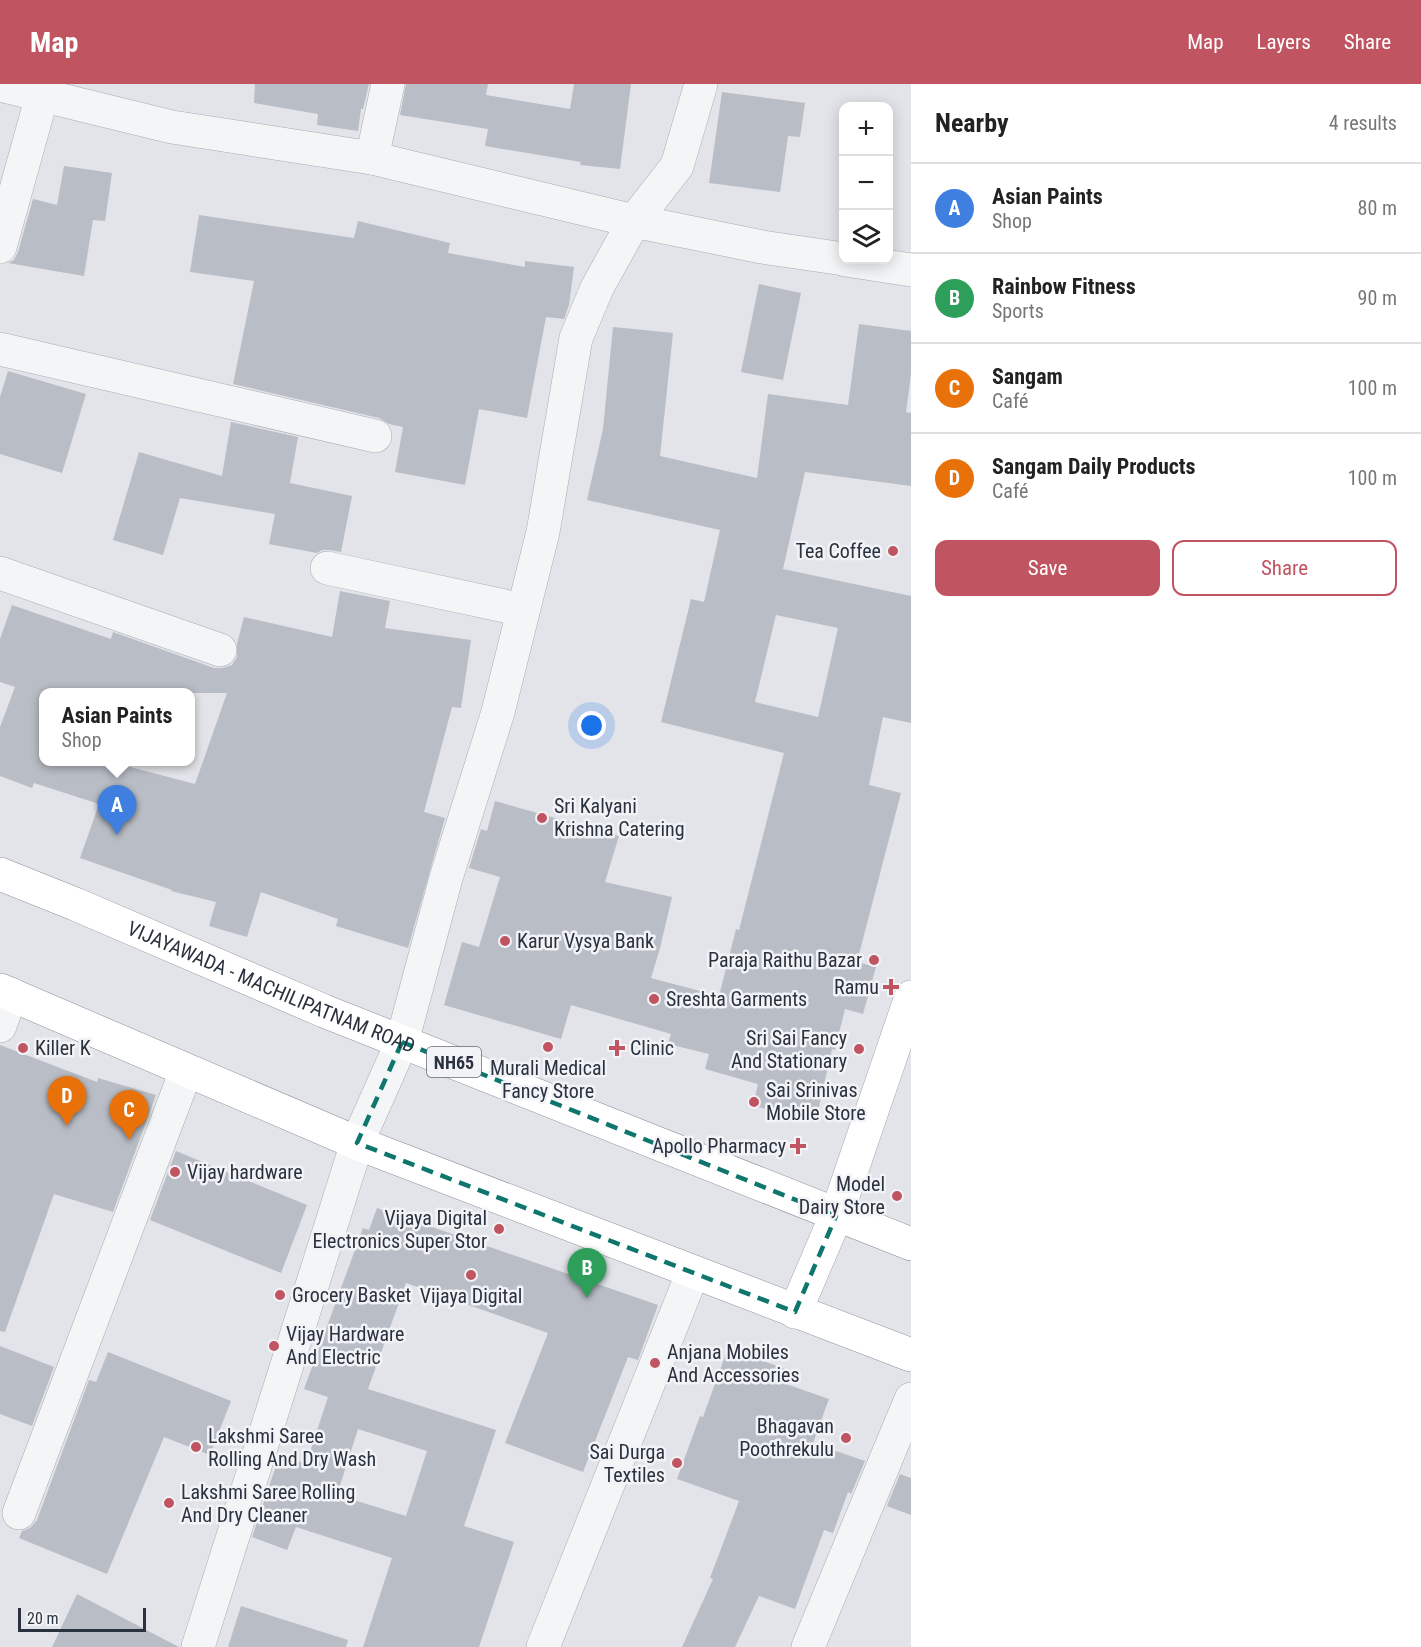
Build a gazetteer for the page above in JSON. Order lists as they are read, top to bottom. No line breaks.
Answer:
{"streets":{"main road":["VIJAYAWADA - MACHILIPATNAM ROAD","NH65"]},"places":{"other":["Tea Coffee","Sri Kalyani Krishna Catering","Karur Vysya Bank","Paraja Raithu Bazar","Sreshta Garments","Murali Medical Fancy Store","Killer K","Sri Sai Fancy And Stationary","Sai Srinivas Mobile Store","Vijay hardware","Model Dairy Store","Vijaya Digital Electronics Super Stor","Vijaya Digital","Grocery Basket","Vijay Hardware And Electric","Anjana Mobiles And Accessories","Bhagavan Poothrekulu","Lakshmi Saree Rolling And Dry Wash","Sai Durga Textiles","Lakshmi Saree Rolling And Dry Cleaner"],"health":["Ramu","Clinic","Apollo Pharmacy"]},"scale_bar":"20 m","page":{"header":"Map","nav":["Map","Layers","Share"],"heading":["Nearby","4 results"],"map_buttons":["+","−"],"list":[{"mark":"A","name":"Asian Paints","note":"Shop","value":"80 m"},{"mark":"B","name":"Rainbow Fitness","note":"Sports","value":"90 m"},{"mark":"C","name":"Sangam","note":"Café","value":"100 m"},{"mark":"D","name":"Sangam Daily Products","note":"Café","value":"100 m"}],"buttons":["Save","Share"],"popup":["Asian Paints","Shop"],"pins":["A","D","C","B"],"scale":"20 m"}}
